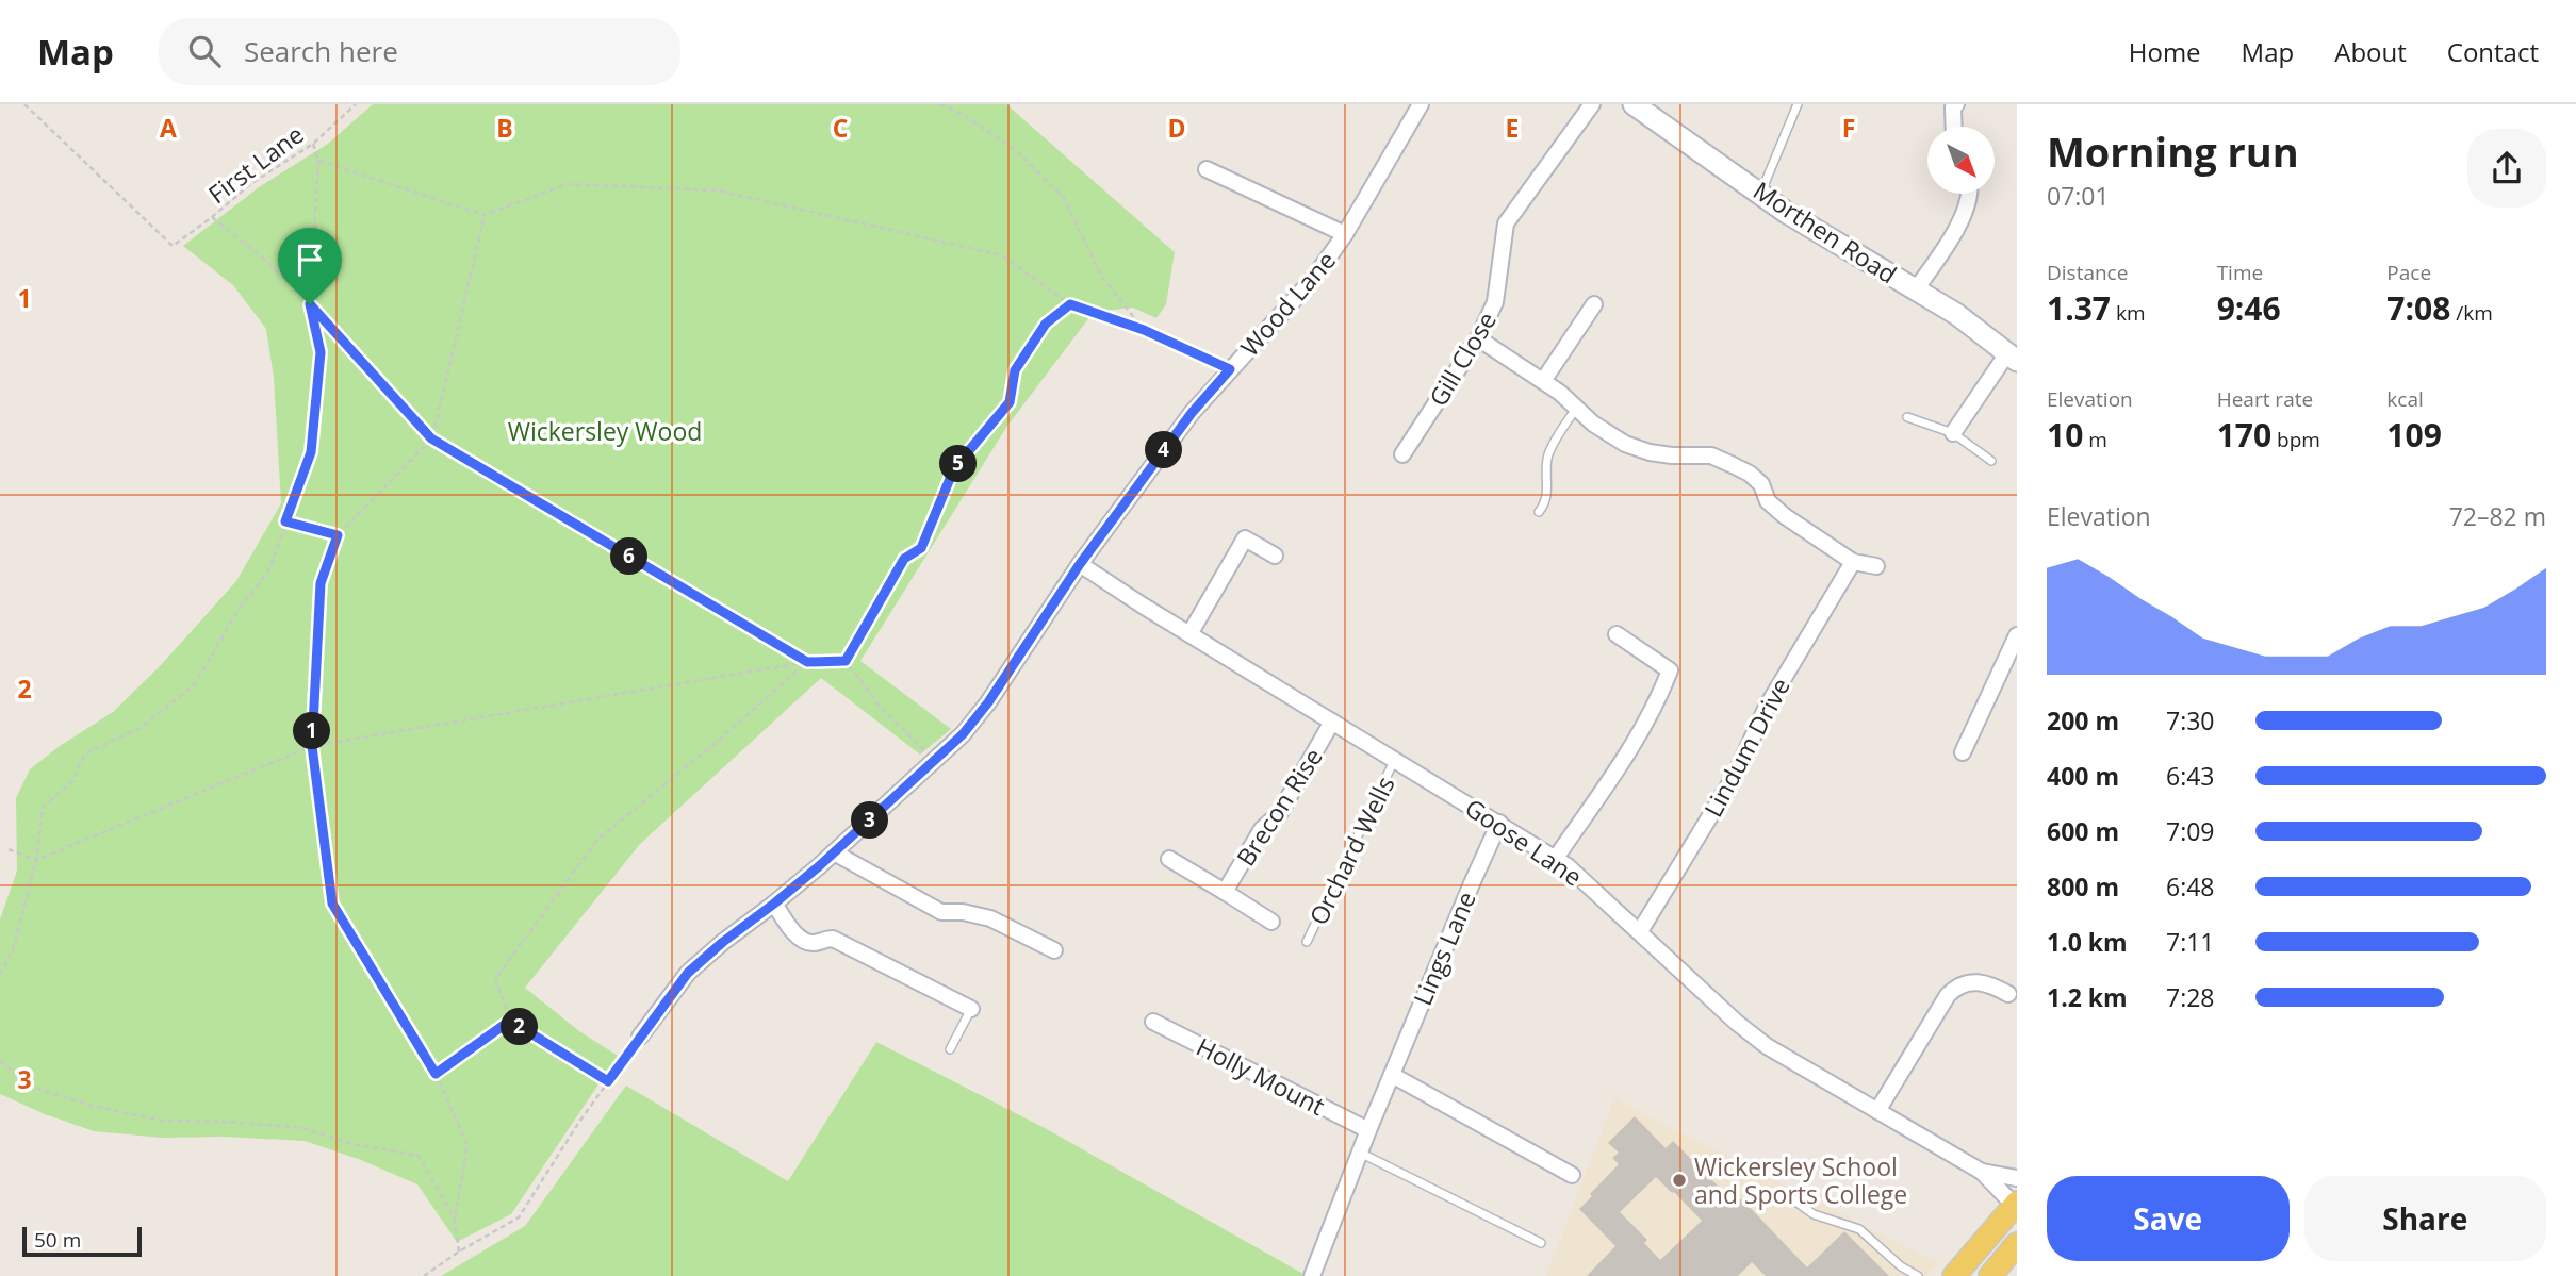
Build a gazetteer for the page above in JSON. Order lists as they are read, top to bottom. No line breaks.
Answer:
{"streets":{"main road":["Morthen Road"],"street":["Wood Lane","Gill Close","Lindum Drive","Brecon Rise","Goose Lane","Lings Lane","Holly Mount"],"lane":["Orchard Wells"],"path":["First Lane"]},"crossings":[["Wood Lane","Goose Lane"],["Lindum Drive","Goose Lane"],["Brecon Rise","Goose Lane"],["Goose Lane","Orchard Wells"],["Goose Lane","Lings Lane"],["Lings Lane","Holly Mount"]],"parks":["Wickersley Wood"],"places":["Wickersley School and Sports College"],"scale_bar":"50 m","north":"bottom right","page":{"header":"Map","search":"Search here","nav":["Home","Map","About","Contact"],"heading":["Morning run","07:01"],"stats":[["Distance","1.37 km"],["Time","9:46"],["Pace","7:08 /km"],["Elevation","10 m"],["Heart rate","170 bpm"],["kcal","109"]],"pins":["4","5","6","1","3","2"],"chart":["Elevation","72–82 m"],"list":[{"name":"200 m","note":"7:30"},{"name":"400 m","note":"6:43"},{"name":"600 m","note":"7:09"},{"name":"800 m","note":"6:48"},{"name":"1.0 km","note":"7:11"},{"name":"1.2 km","note":"7:28"}],"buttons":["Save","Share"],"scale":"50 m"},"grid":{"columns":["A","B","C","D","E","F"],"rows":["1","2","3"]}}
